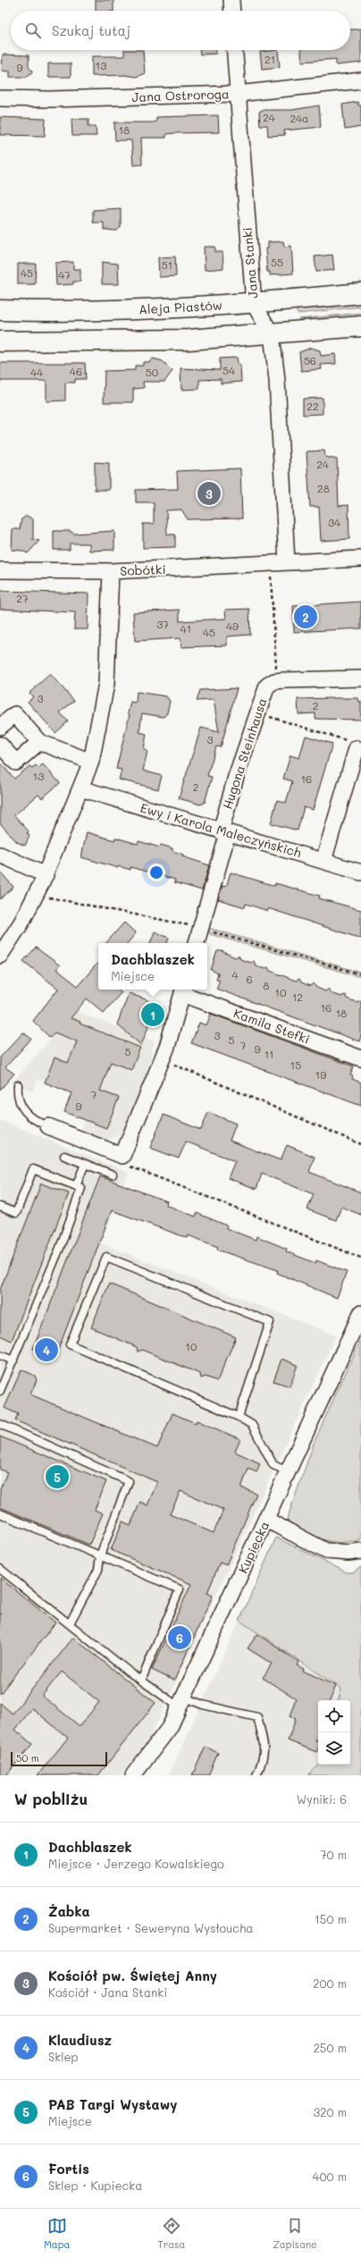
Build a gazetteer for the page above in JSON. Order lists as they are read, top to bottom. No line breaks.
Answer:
{"streets":{"street":["Jana Ostroroga","Jana Stanki","Aleja Piastów","Sobótki","Hugona Steinhausa","Ewy i Karola Maleczyńskich","Kamila Stefki","Kupiecka"]},"crossings":[["Jana Ostroroga","Jana Stanki"],["Jana Stanki","Aleja Piastów"],["Jana Stanki","Sobótki"],["Hugona Steinhausa","Ewy i Karola Maleczyńskich"]],"house_numbers":["21","13","9","24","24a","18","55","51","45","47","56","54","46","44","50","22","24","28","34","27","37","49","41","45","3","2","3","13","16","2","4","6","8","10","12","16","18","3","5","7","9","5","11","15","19","7","9","10"],"scale_bar":"50 m","page":{"search":"Szukaj tutaj","pins":["3","2","1","4","5","6"],"popup":["Dachblaszek","Miejsce"],"scale":"50 m","heading":["W pobliżu","Wyniki: 6"],"list":[{"mark":"1","name":"Dachblaszek","note":"Miejsce · Jerzego Kowalskiego","value":"70 m"},{"mark":"2","name":"Żabka","note":"Supermarket · Seweryna Wysłoucha","value":"150 m"},{"mark":"3","name":"Kościół pw. Świętej Anny","note":"Kościół · Jana Stanki","value":"200 m"},{"mark":"4","name":"Klaudiusz","note":"Sklep","value":"250 m"},{"mark":"5","name":"PAB Targi Wystawy","note":"Miejsce","value":"320 m"},{"mark":"6","name":"Fortis","note":"Sklep · Kupiecka","value":"400 m"}],"nav":["Mapa","Trasa","Zapisane"]}}
